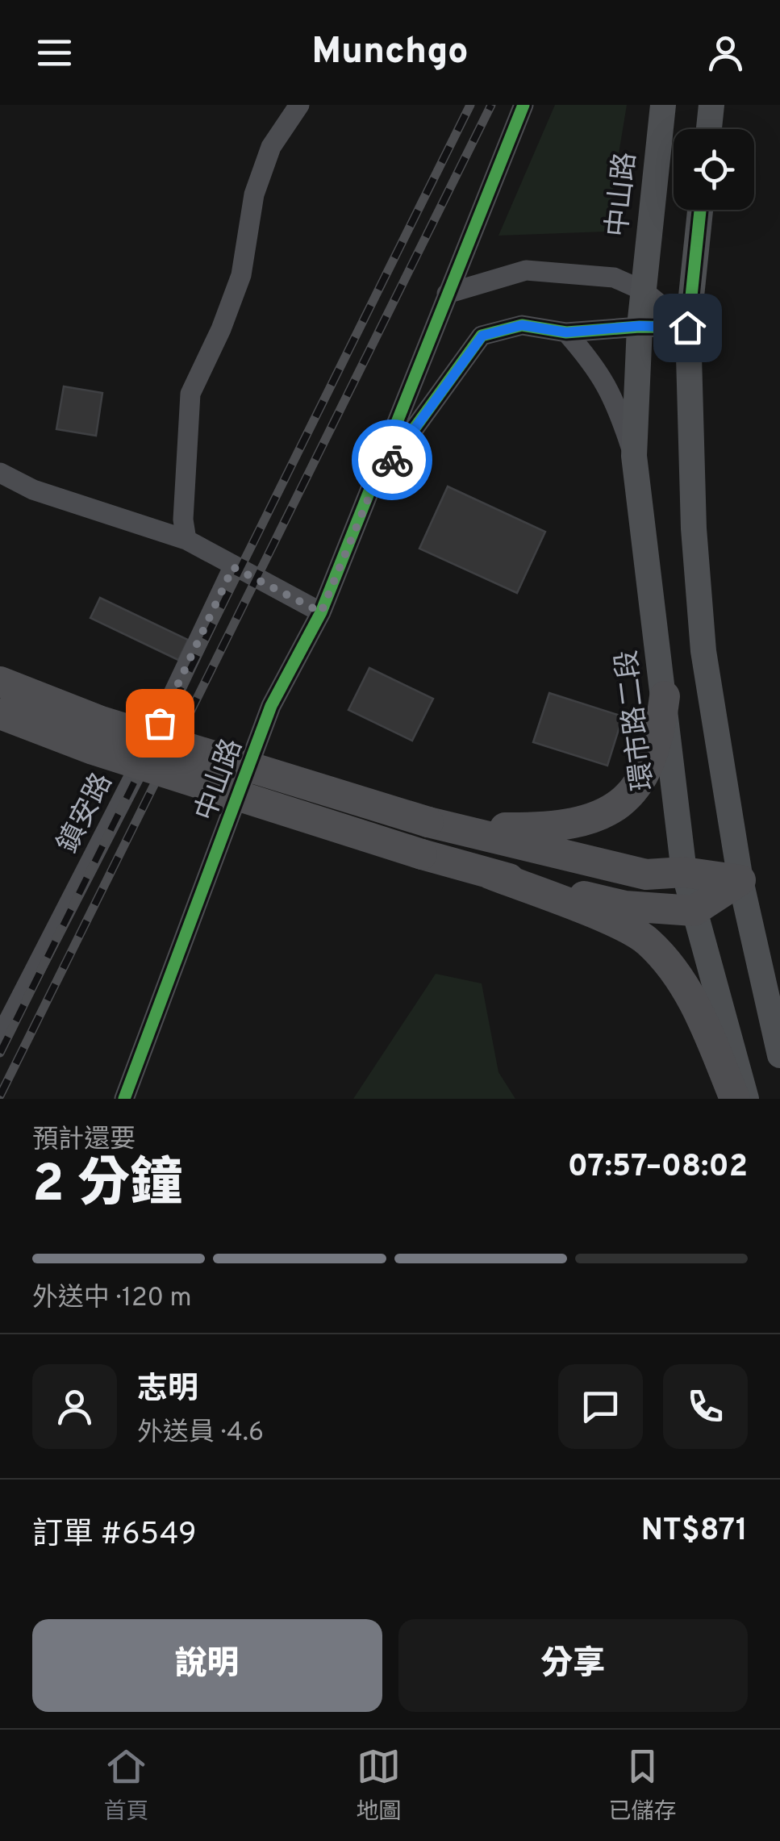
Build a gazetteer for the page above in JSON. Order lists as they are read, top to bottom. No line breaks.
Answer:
{"streets":{"main road":["中山路","環市路二段"],"street":["鎮安路"]},"crossings":[["中山路","環市路二段"]],"page":{"header":"Munchgo","heading":["2 分鐘","預計還要","07:57–08:02"],"panel":["志明","外送員 · 4.6","訂單 #6549","NT$871"],"bar":"外送中 · 120 m","buttons":["說明","分享"],"tabs":["首頁","地圖","已儲存"]}}
